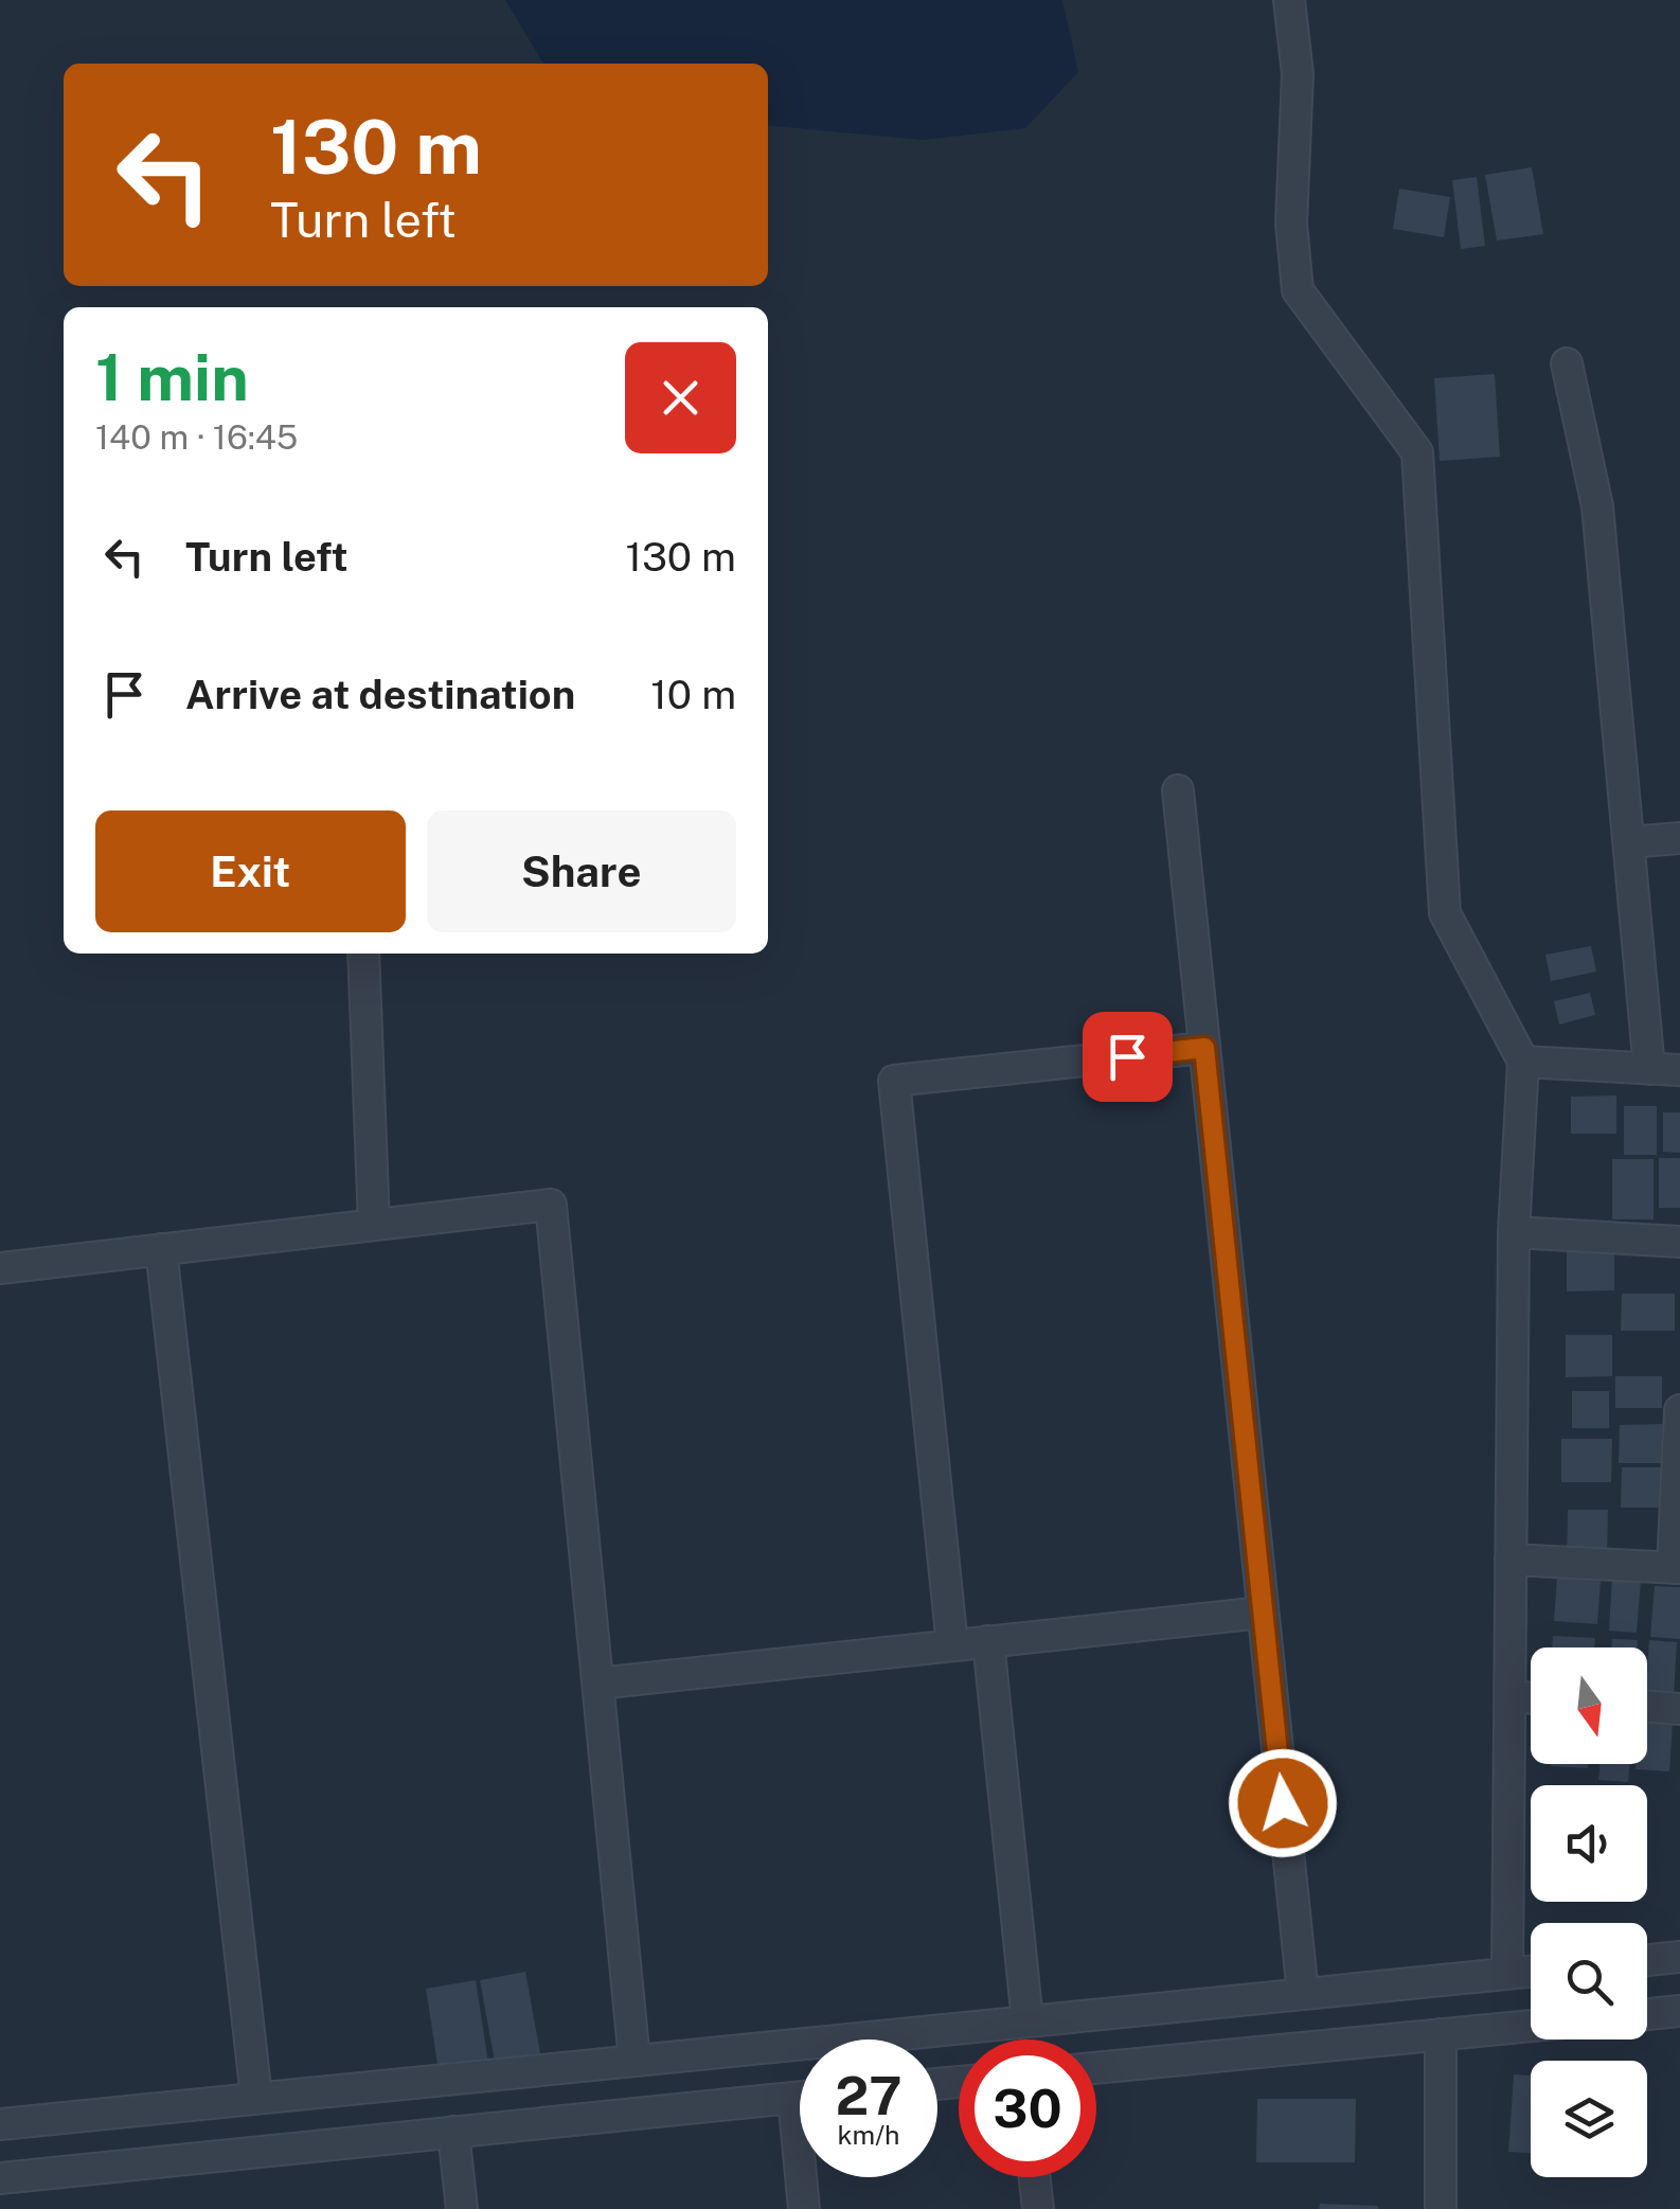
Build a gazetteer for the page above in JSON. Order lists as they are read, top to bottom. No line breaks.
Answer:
{"north":"bottom","page":{"turn":["130 m","Turn left"],"heading":["1 min","140 m · 16:45"],"list":[{"name":"Turn left","value":"130 m"},{"name":"Arrive at destination","value":"10 m"}],"buttons":["Exit","Share"],"speed":"27 km/h","limit":"30"}}
